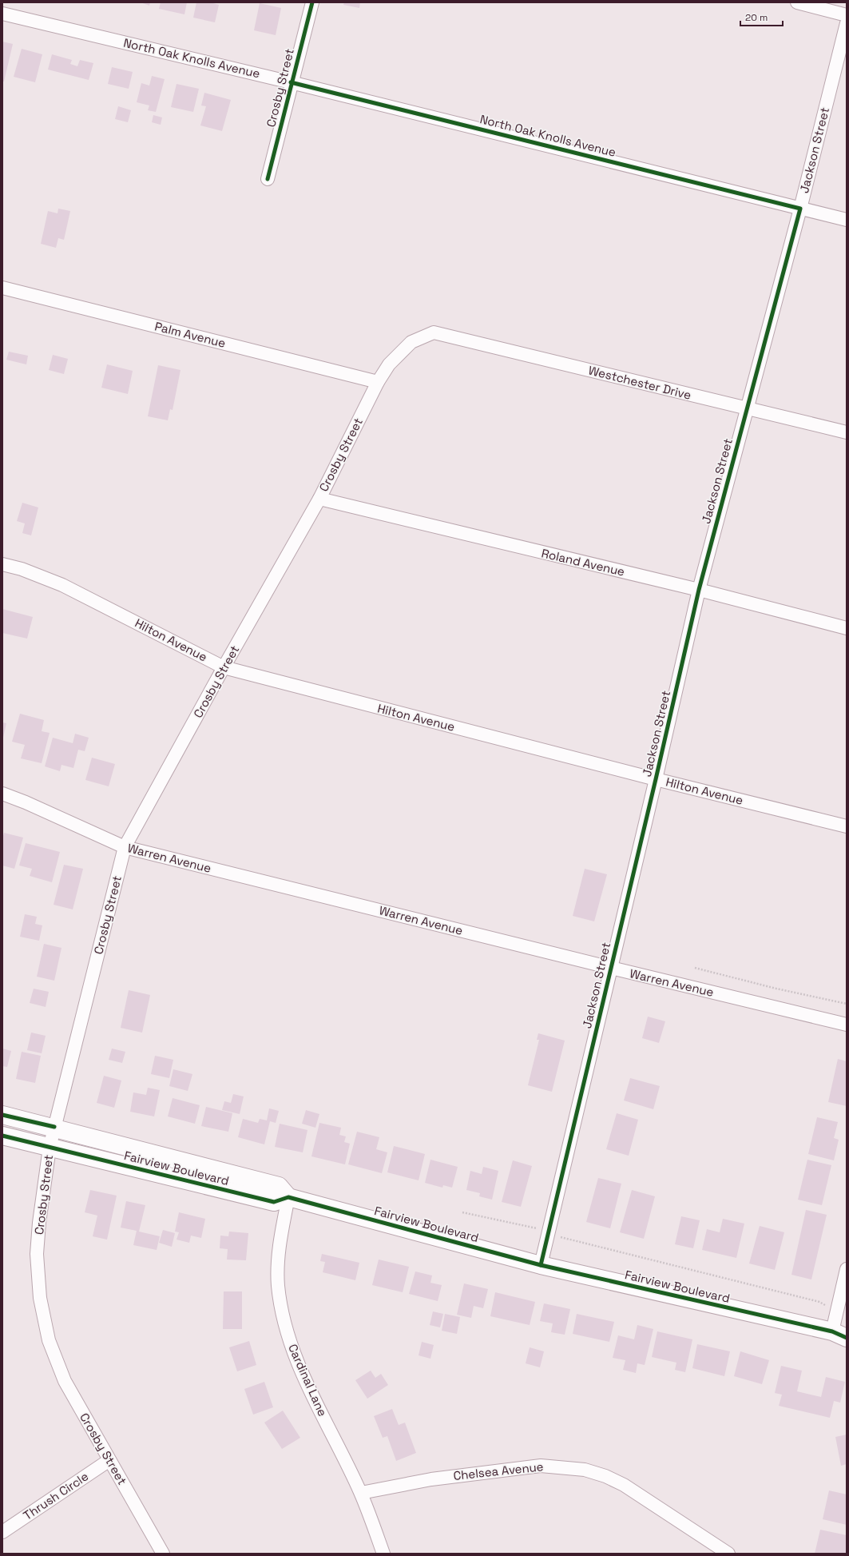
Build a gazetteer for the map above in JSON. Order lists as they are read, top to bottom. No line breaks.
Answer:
{"streets":{"street":["North Oak Knolls Avenue","Crosby Street","Jackson Street","Palm Avenue","Westchester Drive","Roland Avenue","Hilton Avenue","Warren Avenue","Fairview Boulevard","Cardinal Lane","Chelsea Avenue","Thrush Circle"]},"crossings":[["North Oak Knolls Avenue","Crosby Street"],["North Oak Knolls Avenue","Jackson Street"],["Crosby Street","Palm Avenue"],["Crosby Street","Westchester Drive"],["Crosby Street","Roland Avenue"],["Crosby Street","Hilton Avenue"],["Crosby Street","Warren Avenue"],["Crosby Street","Fairview Boulevard"],["Crosby Street","Thrush Circle"],["Jackson Street","Westchester Drive"],["Jackson Street","Roland Avenue"],["Jackson Street","Hilton Avenue"],["Jackson Street","Warren Avenue"],["Jackson Street","Fairview Boulevard"],["Fairview Boulevard","Cardinal Lane"],["Cardinal Lane","Chelsea Avenue"]],"scale_bar":"20 m"}
